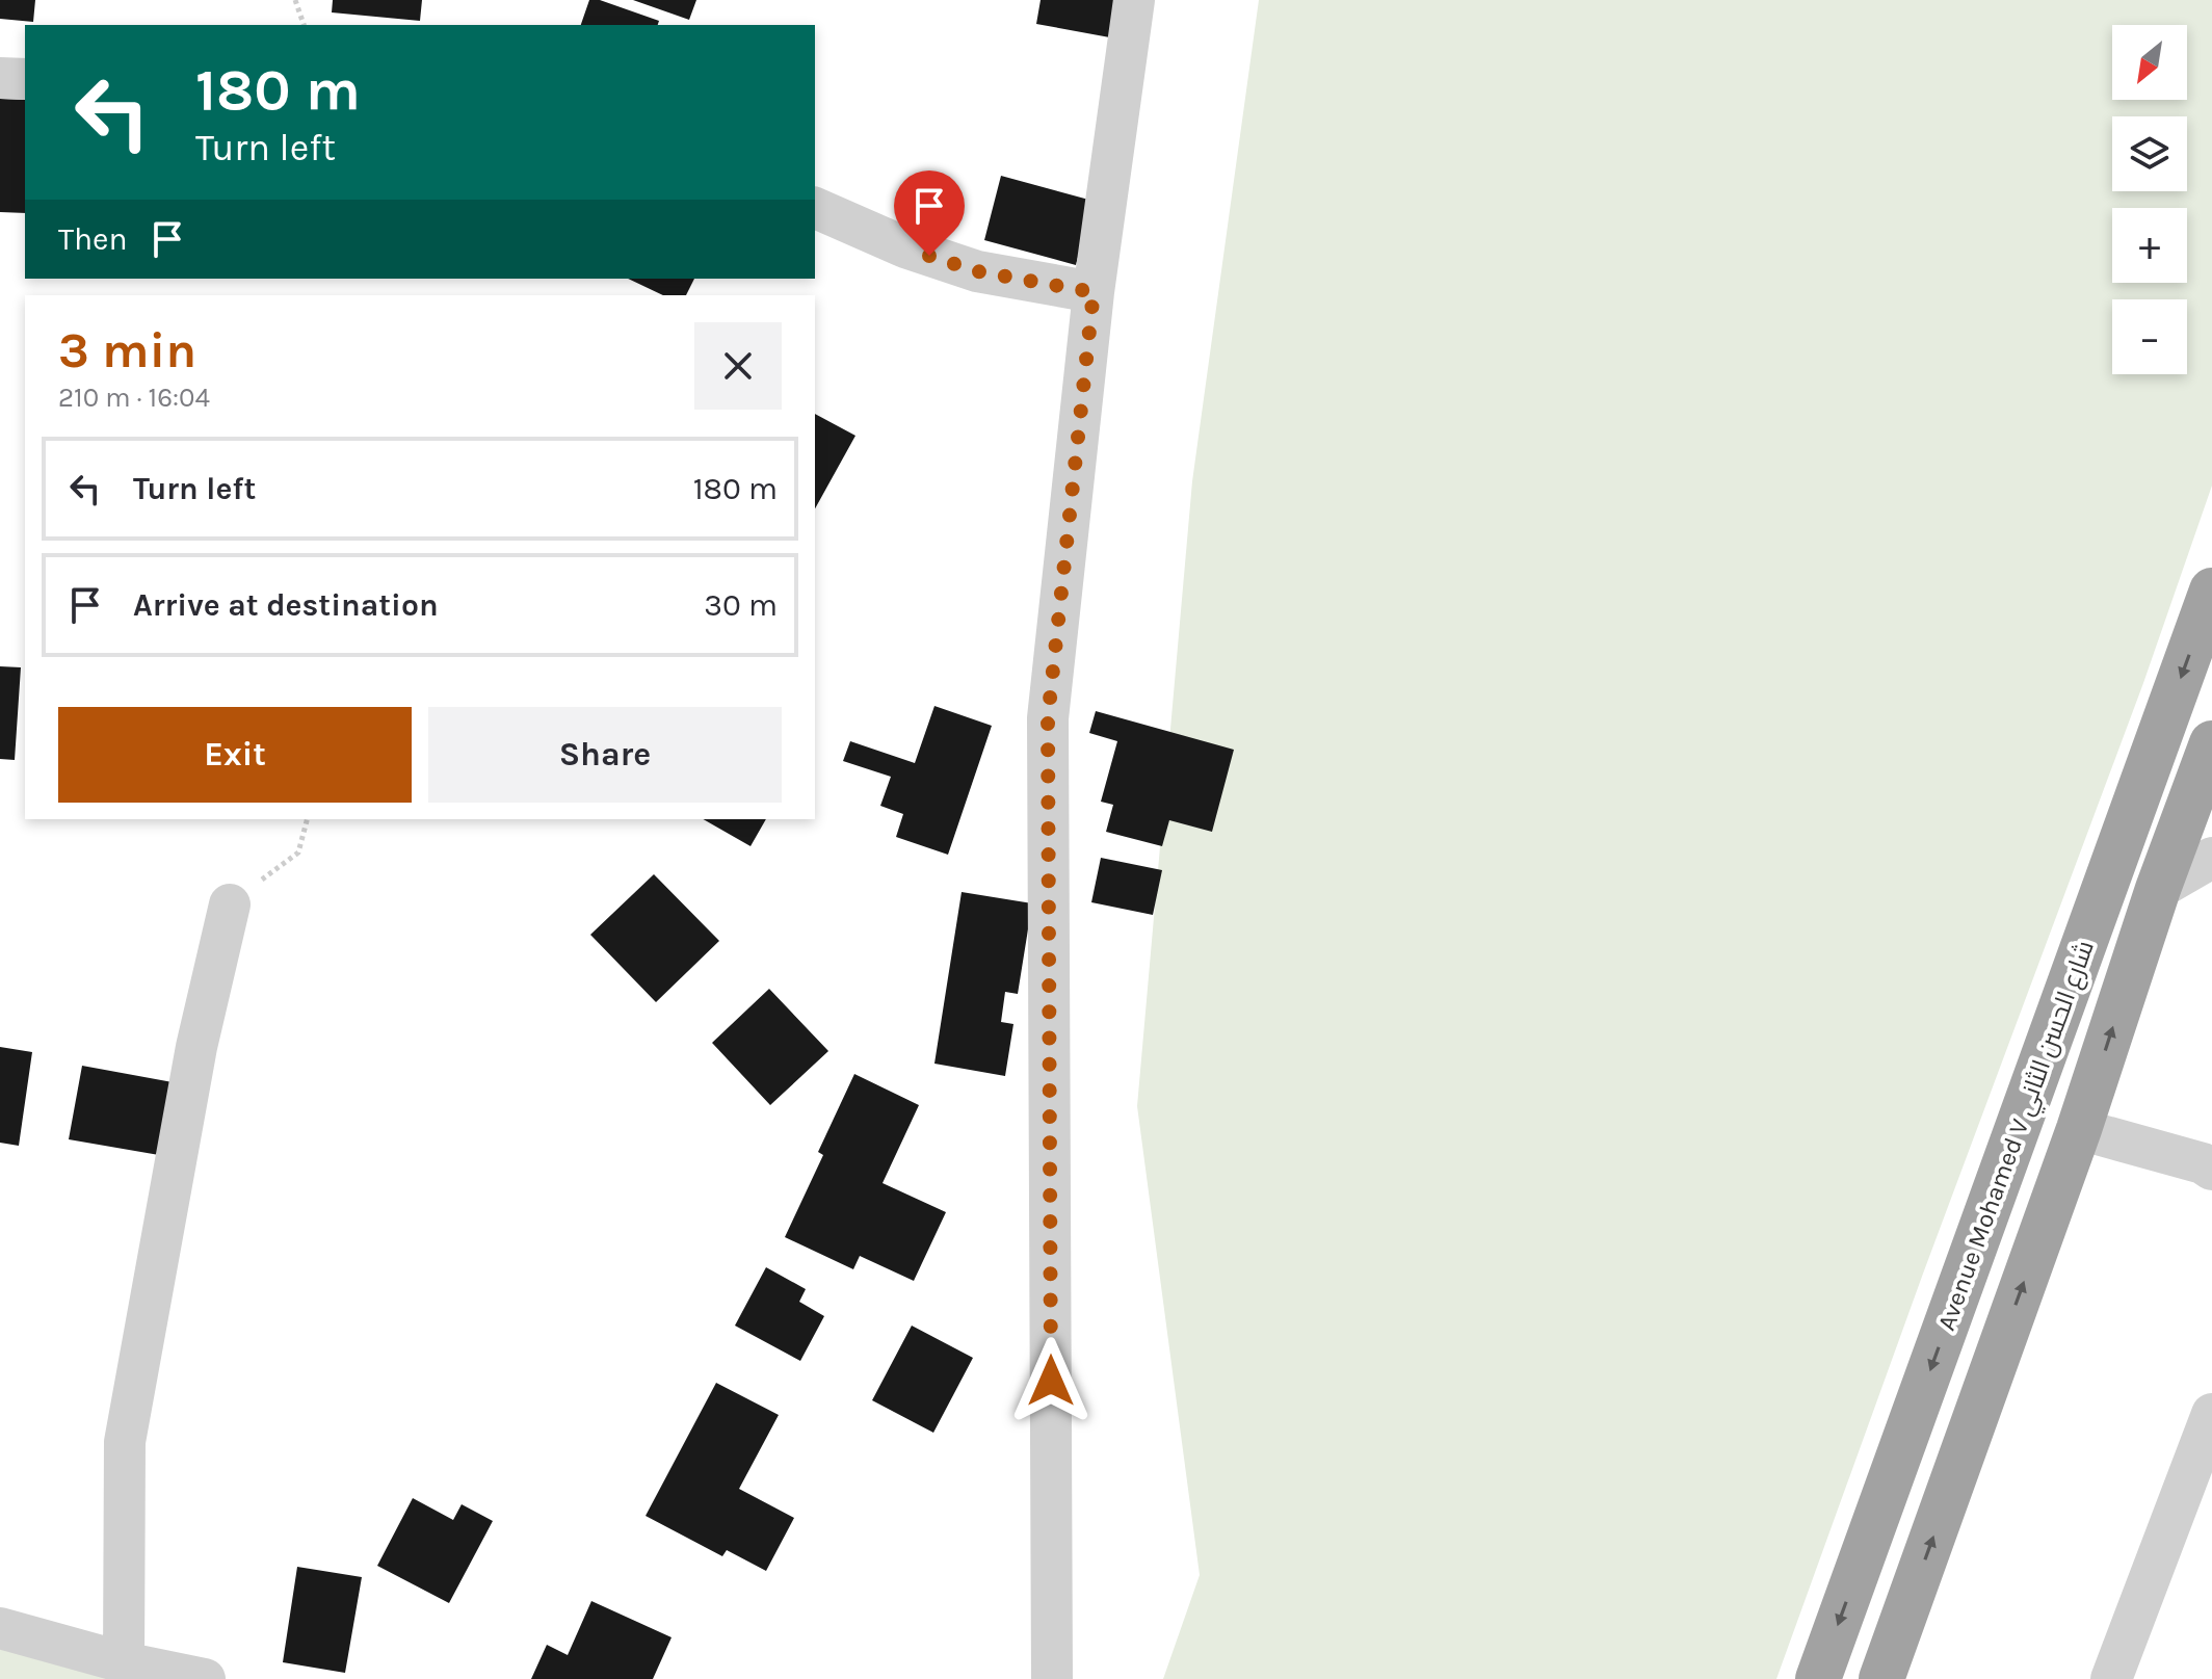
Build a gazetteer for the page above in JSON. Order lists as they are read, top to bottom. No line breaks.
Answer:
{"streets":{"highway":["Avenue Mohamed V شارع الحسن الثاني"]},"north":"bottom left","page":{"map_buttons":["+","−"],"turn":["180 m","Turn left"],"then":"Then","heading":["3 min","210 m · 16:04"],"list":[{"name":"Turn left","value":"180 m"},{"name":"Arrive at destination","value":"30 m"}],"buttons":["Exit","Share"]}}
